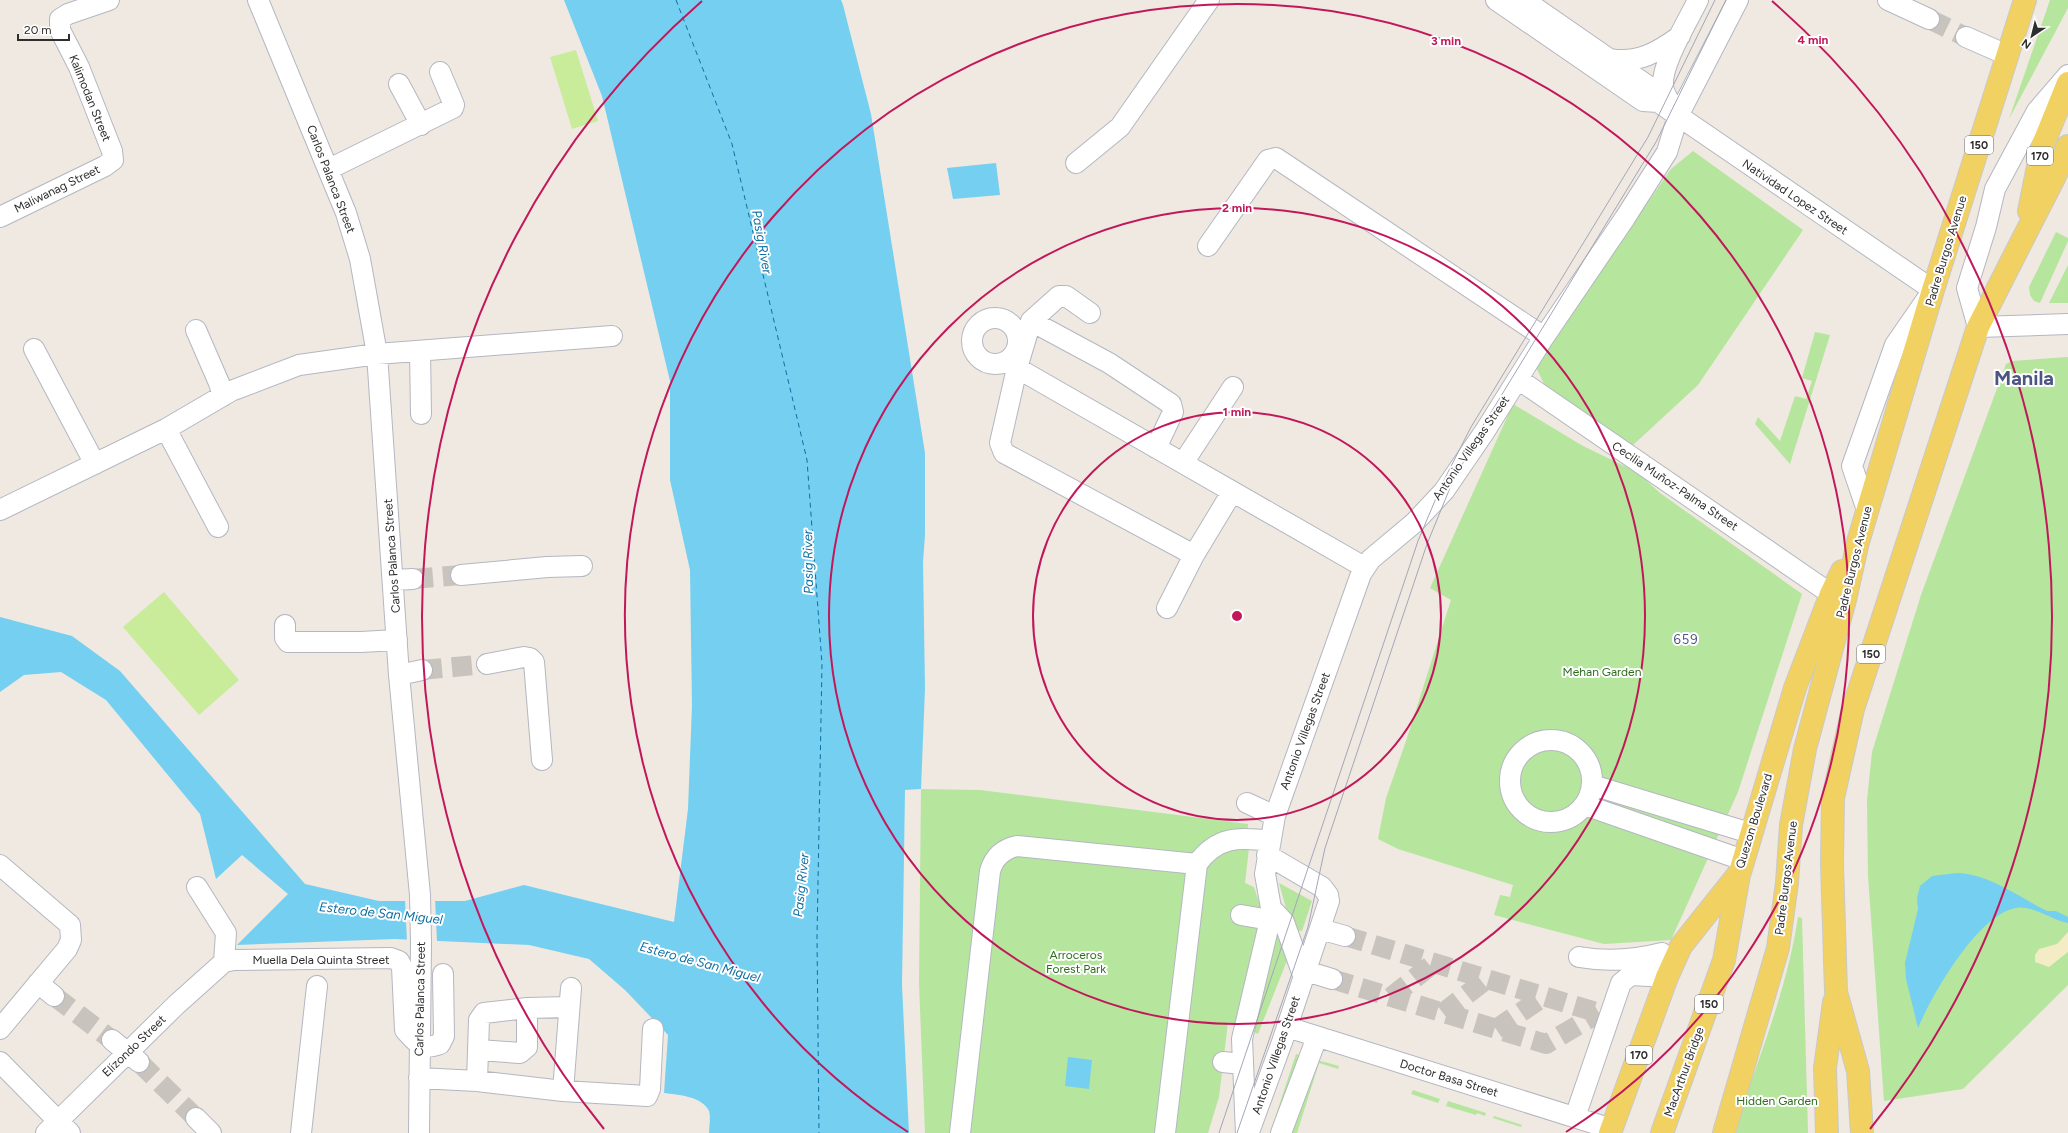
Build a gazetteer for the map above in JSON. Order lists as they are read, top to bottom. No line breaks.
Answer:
{"streets":{"main road":["150","170","Padre Burgos Avenue","Quezon Boulevard","MacArthur Bridge"],"street":["Kalimodan Street","Carlos Palanca Street","Maliwanag Street","Natividad Lopez Street","Antonio Villegas Street","Cecilia Muñoz-Palma Street","Muella Dela Quinta Street","Elizondo Street","Doctor Basa Street"]},"crossings":[["Kalimodan Street","Maliwanag Street"],["150","170"],["Carlos Palanca Street","Muella Dela Quinta Street"],["Natividad Lopez Street","Padre Burgos Avenue"],["Natividad Lopez Street","Antonio Villegas Street"],["Padre Burgos Avenue","Quezon Boulevard"],["Antonio Villegas Street","Cecilia Muñoz-Palma Street"],["Antonio Villegas Street","Doctor Basa Street"],["Cecilia Muñoz-Palma Street","Quezon Boulevard"],["Quezon Boulevard","MacArthur Bridge"],["Quezon Boulevard","Doctor Basa Street"],["Muella Dela Quinta Street","Elizondo Street"]],"districts":["Manila","659"],"water":["Pasig River","Estero de San Miguel"],"parks":["Mehan Garden","Arroceros Forest Park","Hidden Garden"],"scale_bar":"20 m","north":"bottom left","rings":["4 min","3 min","2 min","1 min"]}
